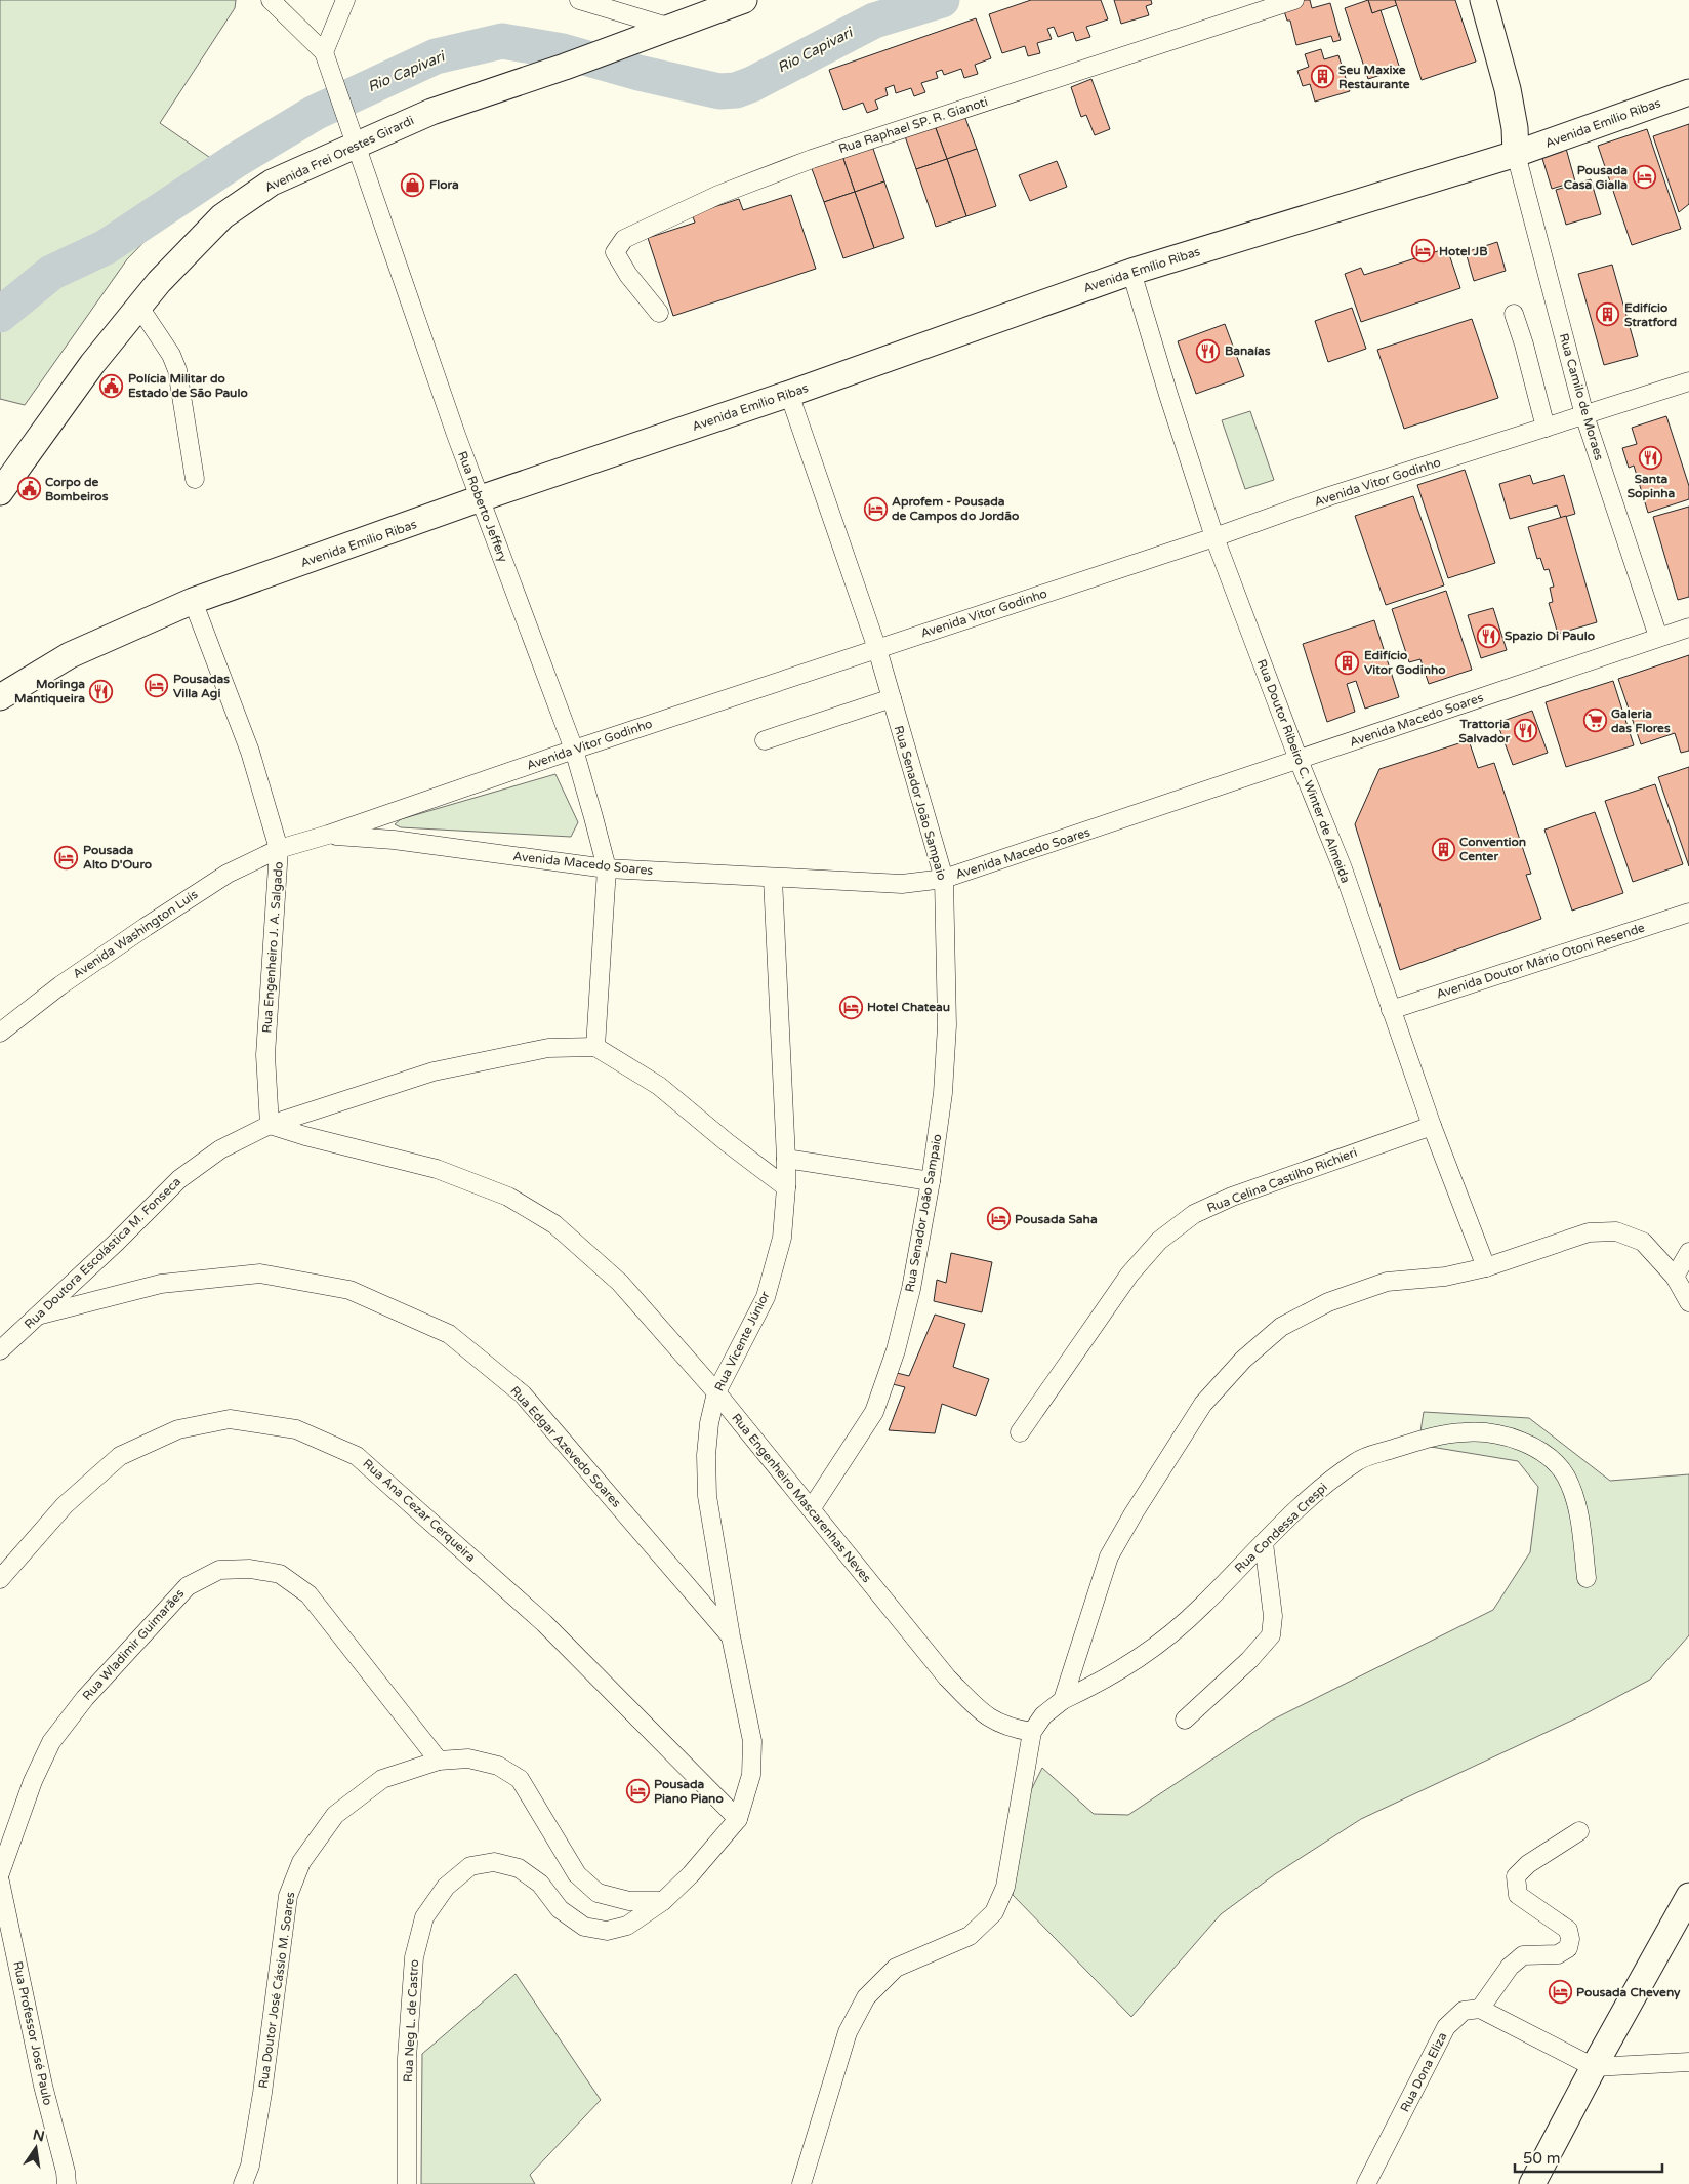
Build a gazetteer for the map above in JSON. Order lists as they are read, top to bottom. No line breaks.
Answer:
{"streets":{"street":["Avenida Emílio Ribas","Rua Raphael SP. R. Gianoti","Avenida Frei Orestes Girardi","Rua Camilo de Moraes","Avenida Vitor Godinho","Rua Roberto Jeffery","Avenida Macedo Soares","Rua Doutor Ribeiro C. Winter de Almeida","Rua Senador João Sampaio","Avenida Washington Luís","Rua Engenheiro J. A. Salgado","Avenida Doutor Mário Otoni Resende","Rua Celina Castilho Richieri","Rua Doutora Escolástica M. Fonseca","Rua Vicente Júnior","Rua Edgar Azevedo Soares","Rua Engenheiro Mascarenhas Neves","Rua Ana Cezar Cerqueira","Rua Condessa Crespi","Rua Wladimir Guimarães","Rua Doutor José Cássio M. Soares","Rua Neg L. de Castro","Rua Professor José Paulo","Rua Dona Eliza"]},"crossings":[["Avenida Emílio Ribas","Rua Camilo de Moraes"],["Avenida Emílio Ribas","Rua Roberto Jeffery"],["Avenida Emílio Ribas","Rua Doutor Ribeiro C. Winter de Almeida"],["Avenida Emílio Ribas","Rua Senador João Sampaio"],["Avenida Emílio Ribas","Rua Engenheiro J. A. Salgado"],["Avenida Frei Orestes Girardi","Rua Roberto Jeffery"],["Rua Camilo de Moraes","Avenida Vitor Godinho"],["Rua Camilo de Moraes","Avenida Macedo Soares"],["Avenida Vitor Godinho","Rua Roberto Jeffery"],["Avenida Vitor Godinho","Avenida Macedo Soares"],["Avenida Vitor Godinho","Rua Doutor Ribeiro C. Winter de Almeida"],["Avenida Vitor Godinho","Rua Senador João Sampaio"],["Avenida Vitor Godinho","Avenida Washington Luís"],["Avenida Vitor Godinho","Rua Engenheiro J. A. Salgado"],["Rua Roberto Jeffery","Avenida Macedo Soares"],["Rua Roberto Jeffery","Rua Doutora Escolástica M. Fonseca"],["Avenida Macedo Soares","Rua Doutor Ribeiro C. Winter de Almeida"],["Avenida Macedo Soares","Rua Senador João Sampaio"],["Avenida Macedo Soares","Rua Vicente Júnior"],["Rua Doutor Ribeiro C. Winter de Almeida","Avenida Doutor Mário Otoni Resende"],["Rua Doutor Ribeiro C. Winter de Almeida","Rua Celina Castilho Richieri"],["Rua Senador João Sampaio","Rua Engenheiro Mascarenhas Neves"],["Avenida Washington Luís","Rua Engenheiro J. A. Salgado"],["Rua Engenheiro J. A. Salgado","Rua Doutora Escolástica M. Fonseca"],["Rua Engenheiro J. A. Salgado","Rua Engenheiro Mascarenhas Neves"],["Rua Doutora Escolástica M. Fonseca","Rua Edgar Azevedo Soares"],["Rua Doutora Escolástica M. Fonseca","Rua Engenheiro Mascarenhas Neves"],["Rua Vicente Júnior","Rua Edgar Azevedo Soares"],["Rua Vicente Júnior","Rua Engenheiro Mascarenhas Neves"],["Rua Vicente Júnior","Rua Ana Cezar Cerqueira"],["Rua Vicente Júnior","Rua Neg L. de Castro"],["Rua Engenheiro Mascarenhas Neves","Rua Condessa Crespi"],["Rua Wladimir Guimarães","Rua Doutor José Cássio M. Soares"],["Rua Doutor José Cássio M. Soares","Rua Neg L. de Castro"]],"water":["Rio Capivari"],"places":{"building":["Seu Maxixe Restaurante","Edifício Stratford","Edifício Vitor Godinho","Convention Center"],"hotel":["Pousada Casa Gialla","Hotel JB","Aprofem - Pousada de Campos do Jordão","Pousadas Villa Agi","Pousada Alto D'Ouro","Hotel Chateau","Pousada Saha","Pousada Piano Piano","Pousada Cheveny"],"shop":["Flora"],"restaurant":["Banaías","Santa Sopinha","Spazio Di Paulo","Moringa Mantiqueira","Trattoria Salvador"],"public building":["Polícia Militar do Estado de São Paulo","Corpo de Bombeiros"],"supermarket":["Galeria das Flores"]},"scale_bar":"50 m","north":"top"}
